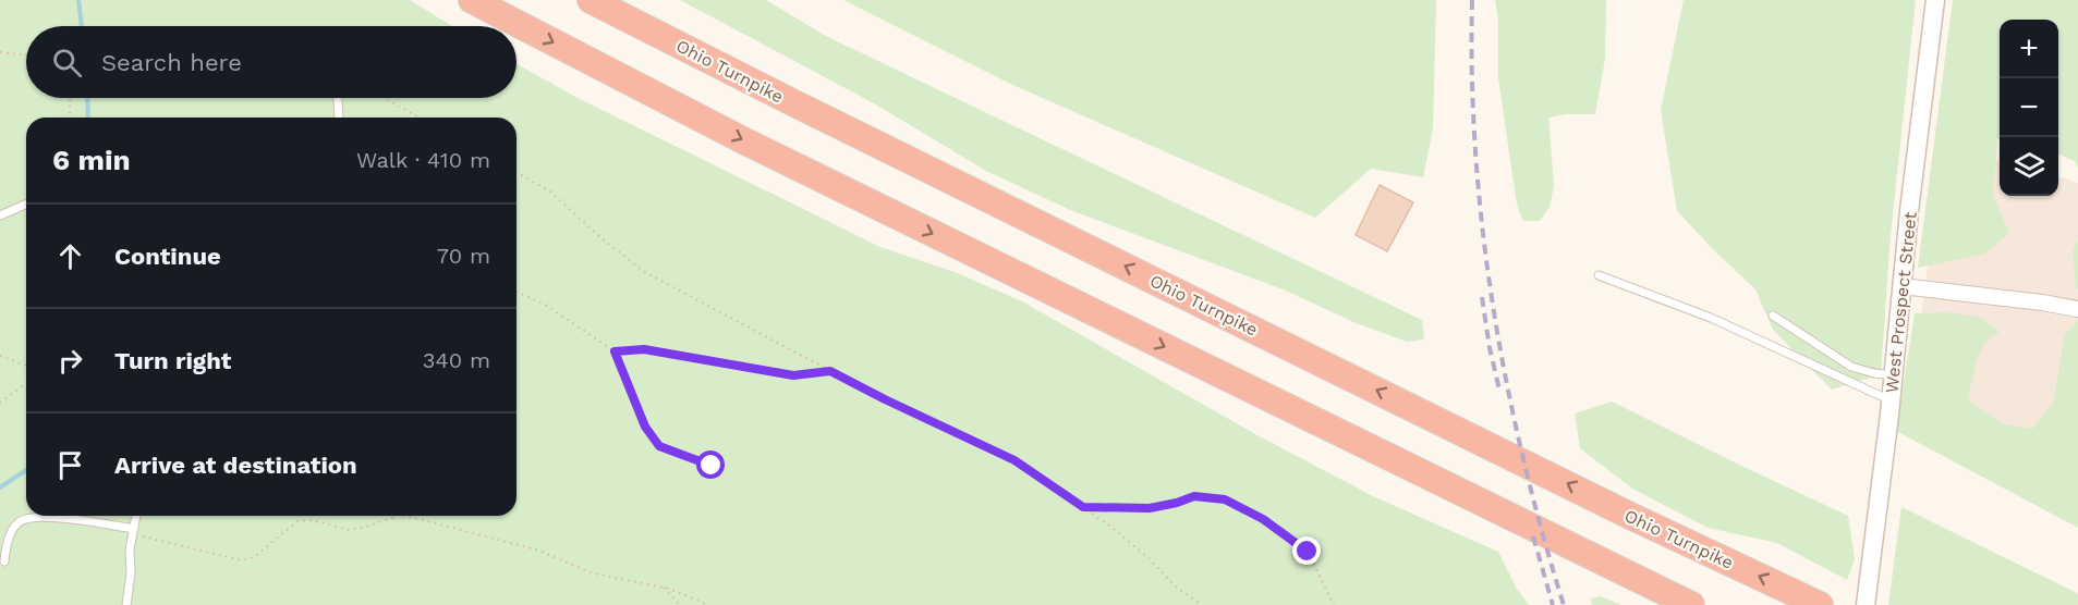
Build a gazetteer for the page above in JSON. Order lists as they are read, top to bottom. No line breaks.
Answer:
{"streets":{"highway":["Ohio Turnpike"],"street":["West Prospect Street"]},"page":{"map_buttons":["+","−"],"search":"Search here","heading":["6 min","Walk · 410 m"],"list":[["Continue","70 m"],["Turn right","340 m"],"Arrive at destination"]}}
